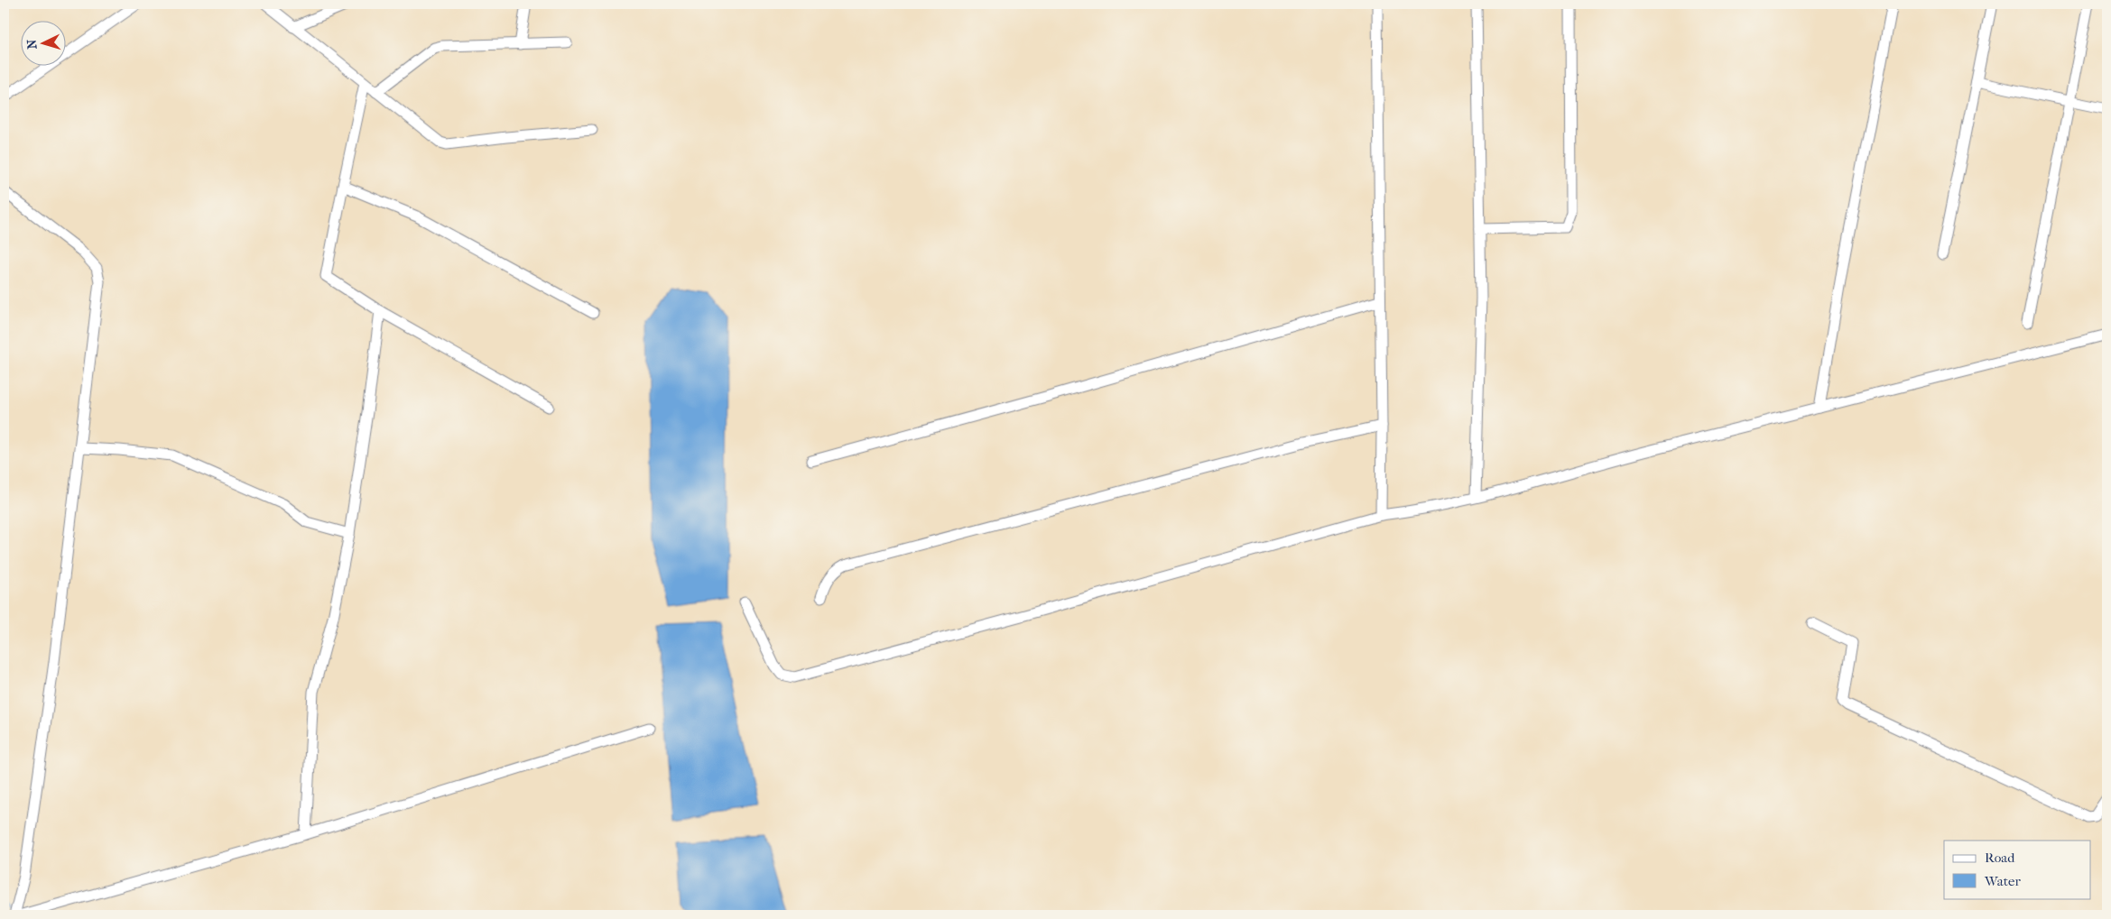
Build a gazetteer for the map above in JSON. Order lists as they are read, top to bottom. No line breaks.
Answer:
{"legend":["Road","Water"],"north":"left"}
